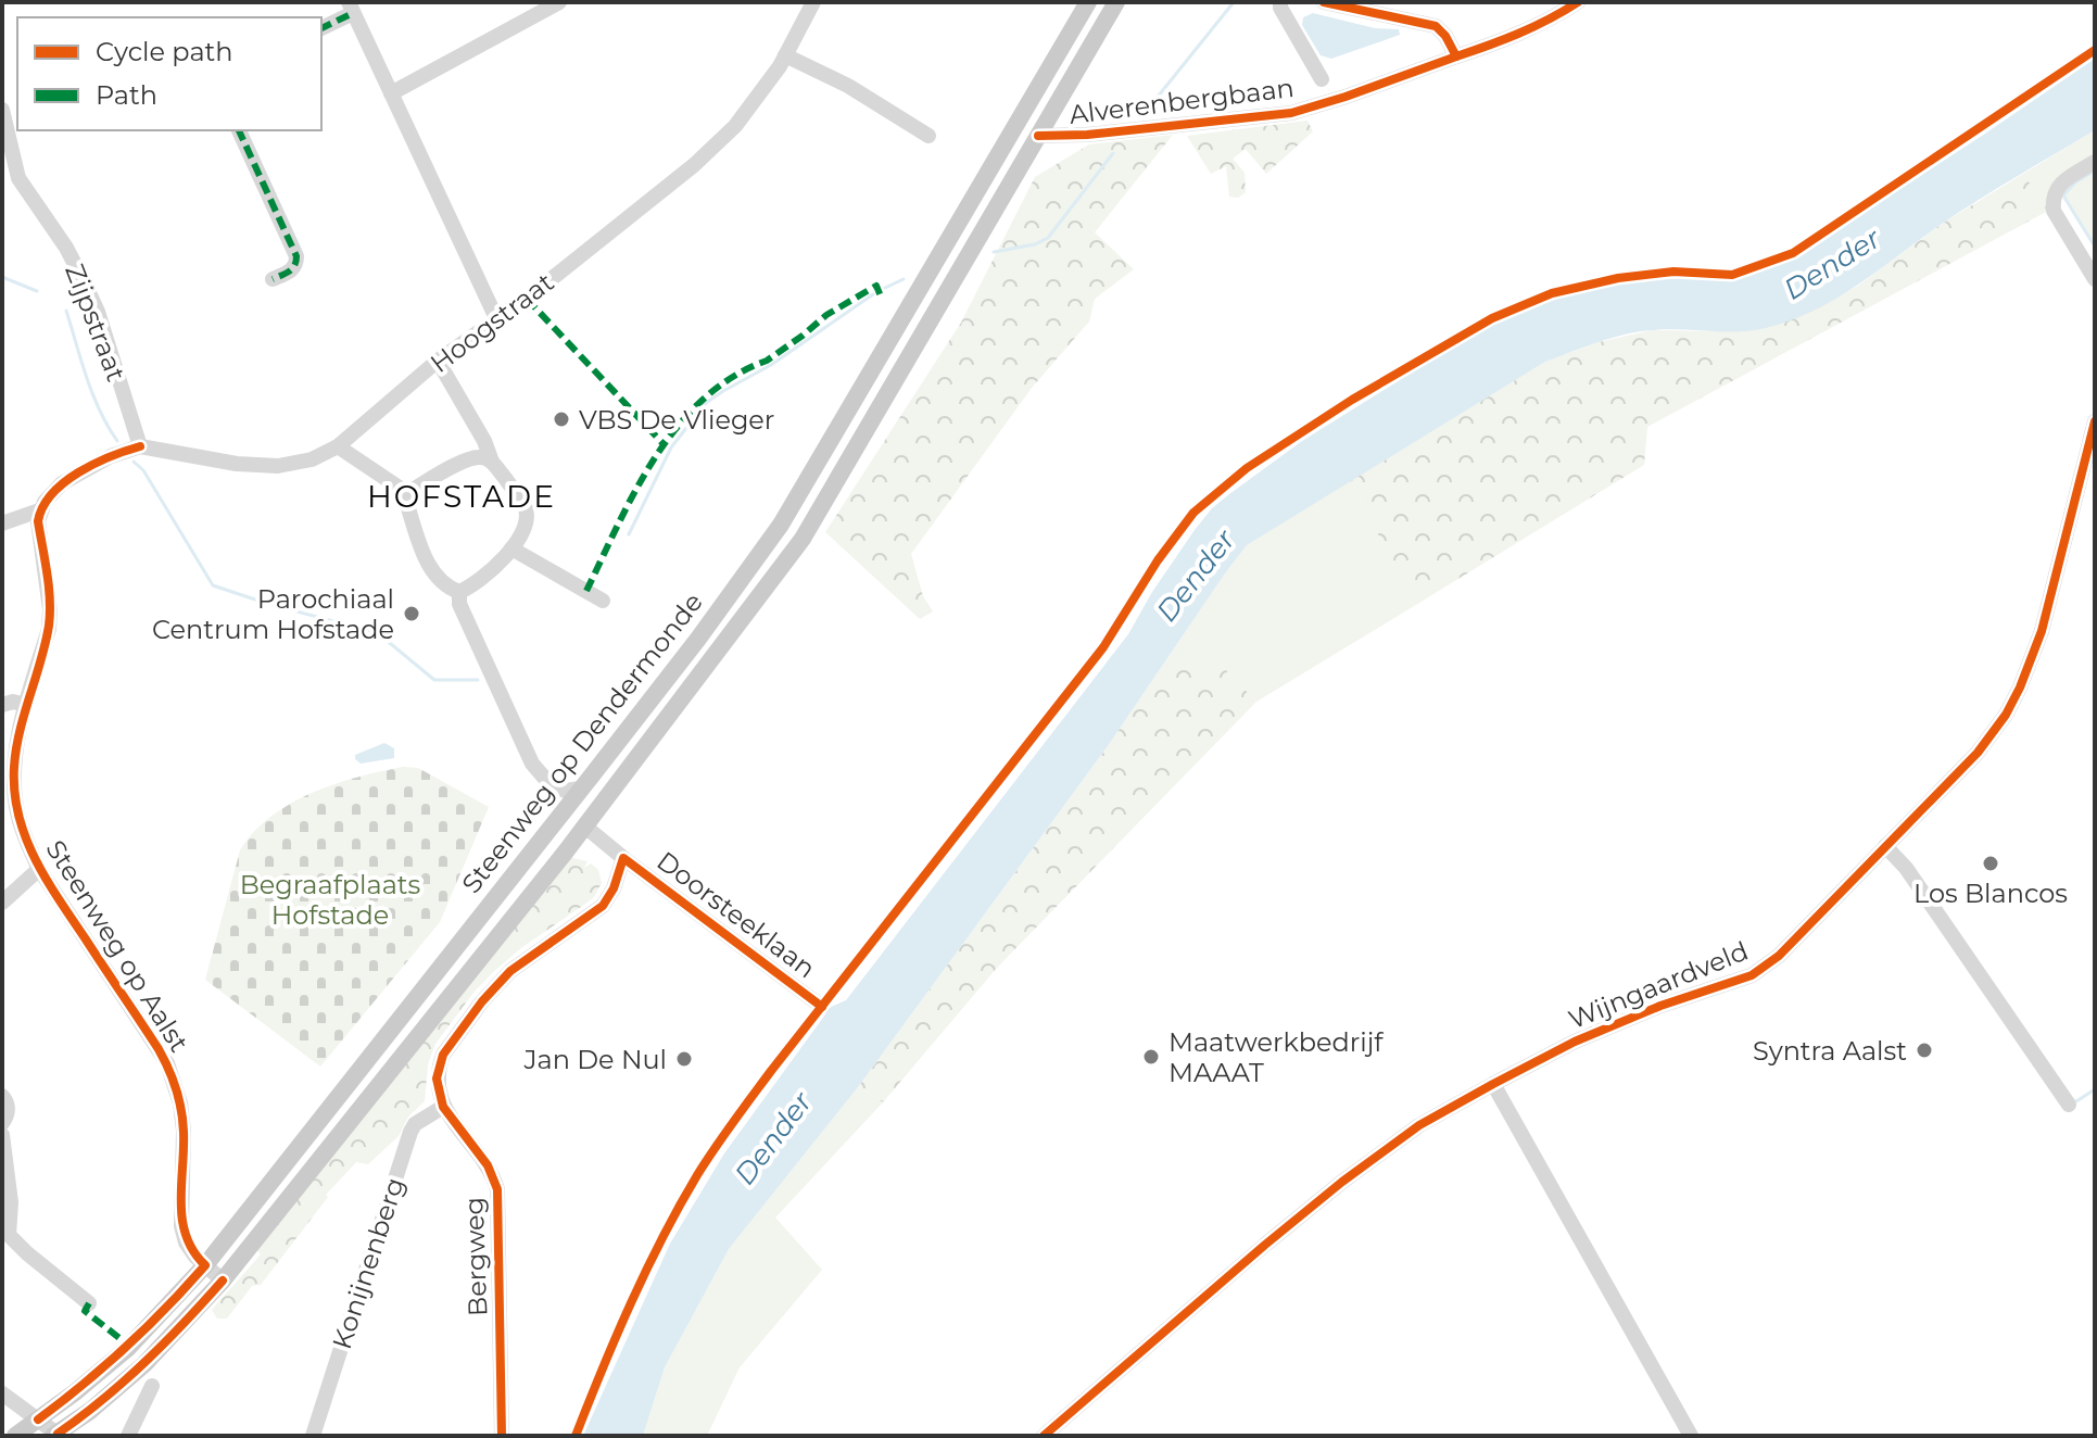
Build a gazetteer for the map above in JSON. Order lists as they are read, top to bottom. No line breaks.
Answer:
{"streets":{"main road":["Steenweg op Dendermonde"],"street":["Alverenbergbaan","Zijpstraat","Hoogstraat","Doorsteeklaan","Steenweg op Aalst","Wijngaardveld","Bergweg","Konijnenberg"]},"crossings":[["Alverenbergbaan","Steenweg op Dendermonde"],["Zijpstraat","Hoogstraat"],["Steenweg op Dendermonde","Doorsteeklaan"],["Steenweg op Dendermonde","Steenweg op Aalst"],["Bergweg","Konijnenberg"]],"districts":["HOFSTADE"],"water":["Dender"],"parks":["Begraafplaats Hofstade"],"places":["VBS De Vlieger","Parochiaal Centrum Hofstade","Los Blancos","Syntra Aalst","Maatwerkbedrijf MAAAT","Jan De Nul"],"legend":["Cycle path","Path"]}
